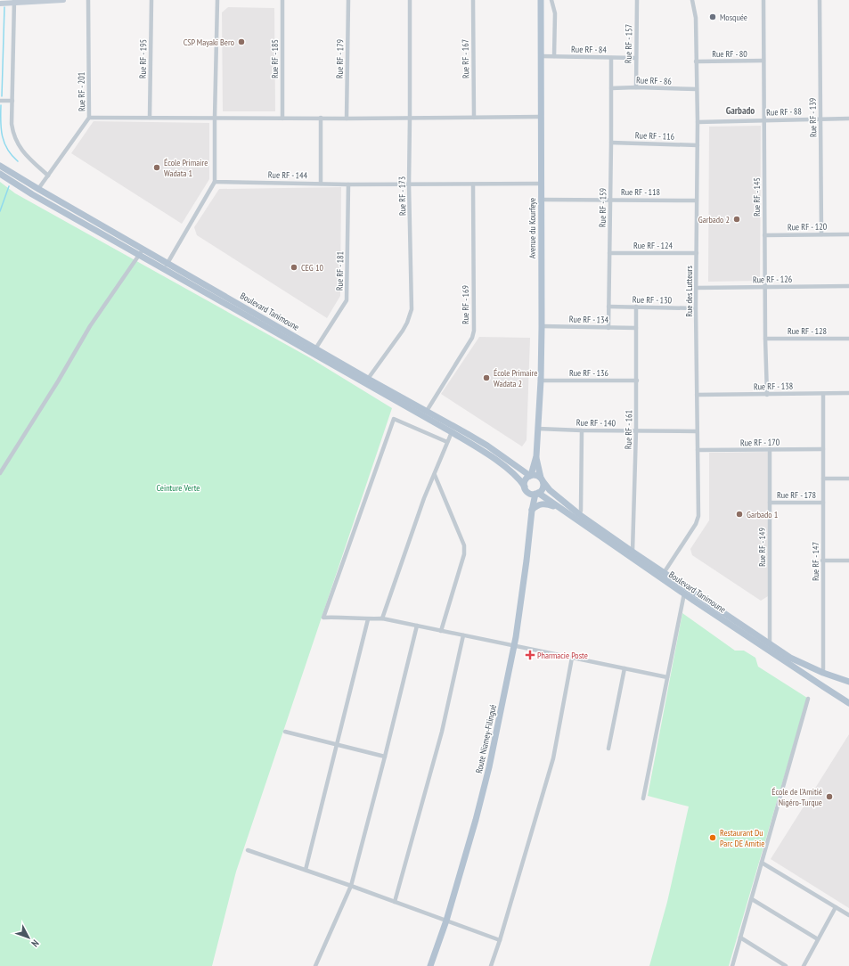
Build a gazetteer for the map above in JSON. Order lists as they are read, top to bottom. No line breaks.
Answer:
{"streets":{"main road":["Avenue du Kourfeye","Boulevard Tanimoune","Route Niamey-Filingué"],"street":["Rue RF - 157","Rue RF - 84","Rue RF - 80","Rue RF - 195","Rue RF - 185","Rue RF - 179","Rue RF - 167","Rue RF - 86","Rue RF - 201","Rue RF - 88","Rue RF - 139","Rue RF - 116","Rue RF - 144","Rue RF - 118","Rue RF - 173","Rue RF - 145","Rue RF - 159","Rue RF - 120","Rue RF - 124","Rue RF - 181","Rue RF - 126","Rue des Lutteurs","Rue RF - 130","Rue RF - 169","Rue RF - 134","Rue RF - 128","Rue RF - 136","Rue RF - 138","Rue RF - 140","Rue RF - 161","Rue RF - 170","Rue RF - 178","Rue RF - 149","Rue RF - 147"]},"crossings":[["Rue RF - 157","Rue RF - 84"],["Rue RF - 157","Rue RF - 86"],["Rue RF - 84","Rue RF - 159"],["Rue RF - 84","Avenue du Kourfeye"],["Rue RF - 80","Rue RF - 145"],["Rue RF - 80","Rue des Lutteurs"],["Rue RF - 86","Rue RF - 159"],["Rue RF - 86","Rue des Lutteurs"],["Rue RF - 201","Boulevard Tanimoune"],["Rue RF - 88","Rue RF - 139"],["Rue RF - 88","Rue RF - 145"],["Rue RF - 88","Rue des Lutteurs"],["Rue RF - 139","Rue RF - 120"],["Rue RF - 116","Rue RF - 159"],["Rue RF - 116","Rue des Lutteurs"],["Rue RF - 144","Rue RF - 173"],["Rue RF - 144","Avenue du Kourfeye"],["Rue RF - 144","Rue RF - 181"],["Rue RF - 144","Rue RF - 169"],["Rue RF - 118","Rue RF - 159"],["Rue RF - 118","Avenue du Kourfeye"],["Rue RF - 118","Rue des Lutteurs"],["Rue RF - 173","Boulevard Tanimoune"],["Rue RF - 145","Rue RF - 120"],["Rue RF - 145","Rue RF - 126"],["Rue RF - 145","Rue RF - 128"],["Rue RF - 145","Rue RF - 138"],["Rue RF - 159","Rue RF - 124"],["Rue RF - 159","Rue RF - 130"],["Rue RF - 159","Rue RF - 134"],["Avenue du Kourfeye","Boulevard Tanimoune"],["Avenue du Kourfeye","Rue RF - 134"],["Avenue du Kourfeye","Rue RF - 136"],["Avenue du Kourfeye","Rue RF - 140"],["Avenue du Kourfeye","Route Niamey-Filingué"],["Rue RF - 124","Rue des Lutteurs"],["Rue RF - 181","Boulevard Tanimoune"],["Rue RF - 126","Rue des Lutteurs"],["Rue des Lutteurs","Rue RF - 130"],["Rue des Lutteurs","Boulevard Tanimoune"],["Rue des Lutteurs","Rue RF - 138"],["Rue des Lutteurs","Rue RF - 140"],["Rue des Lutteurs","Rue RF - 170"],["Rue RF - 130","Rue RF - 161"],["Rue RF - 169","Boulevard Tanimoune"],["Boulevard Tanimoune","Rue RF - 161"],["Boulevard Tanimoune","Rue RF - 149"],["Boulevard Tanimoune","Rue RF - 147"],["Boulevard Tanimoune","Route Niamey-Filingué"],["Rue RF - 134","Rue RF - 161"],["Rue RF - 136","Rue RF - 161"],["Rue RF - 138","Rue RF - 147"],["Rue RF - 140","Rue RF - 161"],["Rue RF - 170","Rue RF - 149"],["Rue RF - 170","Rue RF - 147"],["Rue RF - 178","Rue RF - 149"],["Rue RF - 178","Rue RF - 147"]],"districts":["Garbado"],"parks":["Ceinture Verte"],"places":{"other":["Mosquée","CSP Mayaki Bero","École Primaire Wadata 1","Garbado 2","CEG 10","École Primaire Wadata 2","Garbado 1","École de l'Amitié Nigéro-Turque","Restaurant Du Parc DE Amitie"],"health":["Pharmacie Poste"]},"north":"bottom right"}
